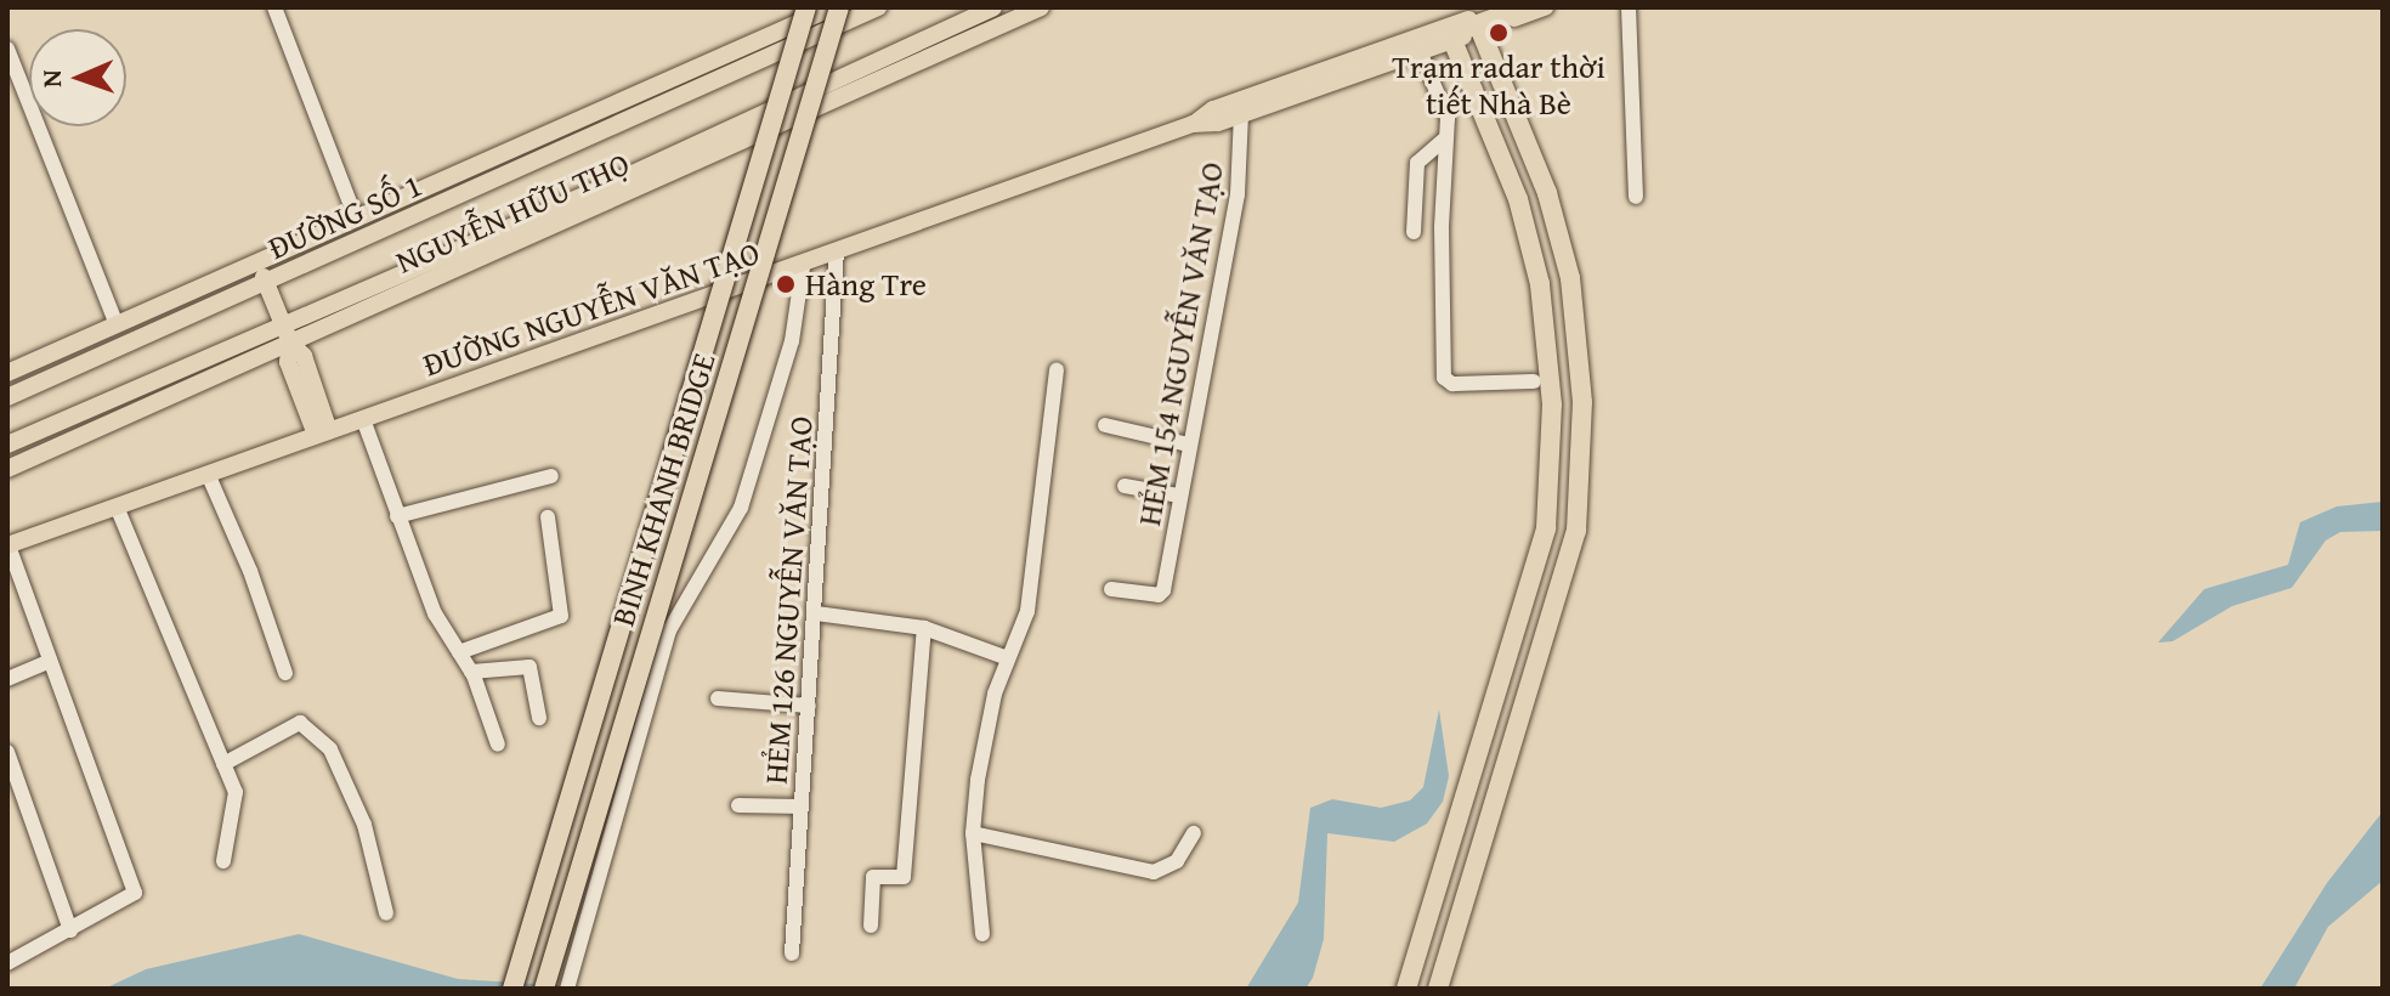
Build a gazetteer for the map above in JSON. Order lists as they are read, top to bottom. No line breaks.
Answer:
{"streets":{"highway":["BINH KHANH BRIDGE"],"main road":["NGUYỄN HỮU THỌ","ĐƯỜNG SỐ 1","ĐƯỜNG NGUYỄN VĂN TẠO"],"street":["HẺM 154 NGUYỄN VĂN TẠO","HẺM 126 NGUYỄN VĂN TẠO"]},"crossings":[["NGUYỄN HỮU THỌ","ĐƯỜNG SỐ 1"],["NGUYỄN HỮU THỌ","BINH KHANH BRIDGE"],["ĐƯỜNG NGUYỄN VĂN TẠO","HẺM 154 NGUYỄN VĂN TẠO"],["ĐƯỜNG NGUYỄN VĂN TẠO","HẺM 126 NGUYỄN VĂN TẠO"]],"places":["Trạm radar thời tiết Nhà Bè","Hàng Tre"],"north":"left"}
